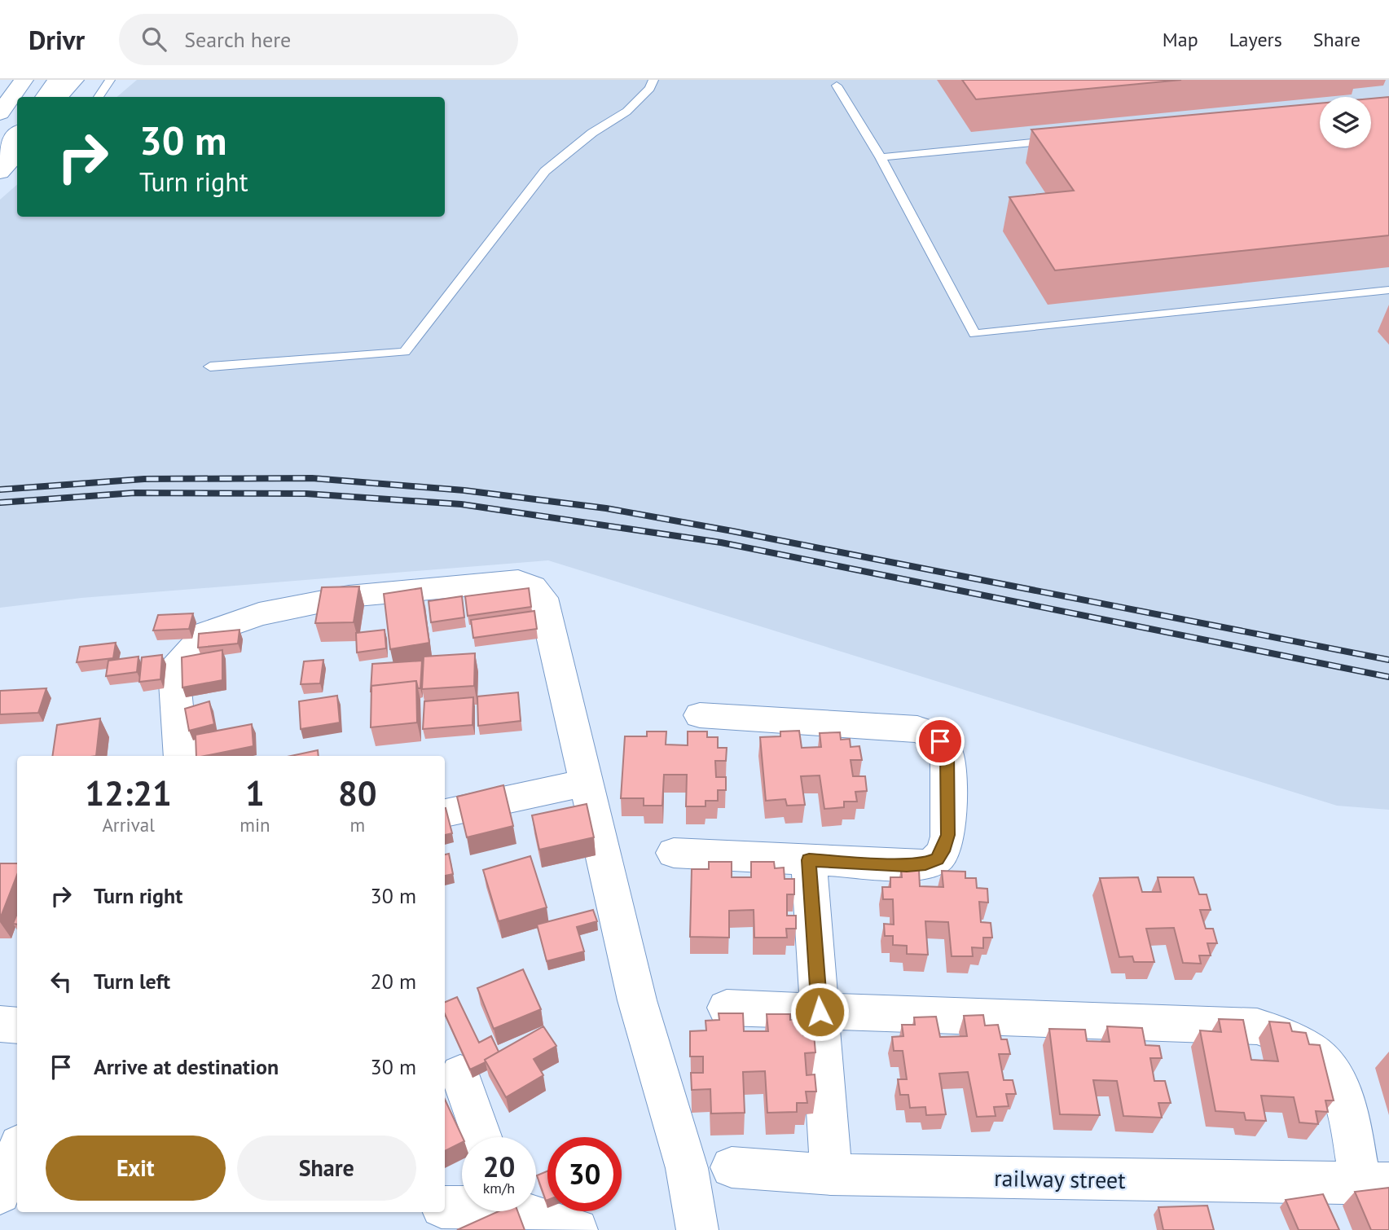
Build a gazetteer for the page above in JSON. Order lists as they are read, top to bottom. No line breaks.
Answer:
{"streets":{"street":["railway street"]},"page":{"header":"Drivr","search":"Search here","nav":["Map","Layers","Share"],"turn":["30 m","Turn right"],"eta":["12:21","Arrival","1","min","80","m"],"list":[{"name":"Turn right","value":"30 m"},{"name":"Turn left","value":"20 m"},{"name":"Arrive at destination","value":"30 m"}],"buttons":["Exit","Share"],"speed":"20 km/h","limit":"30"}}
